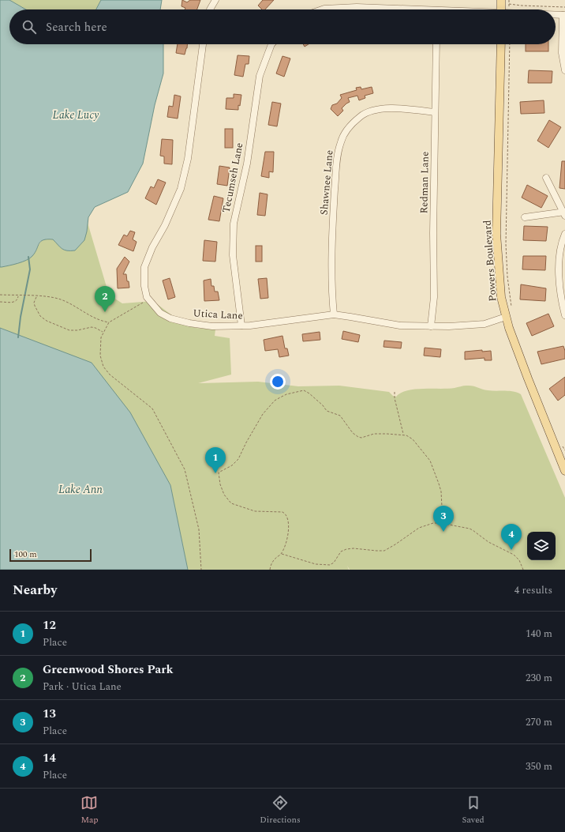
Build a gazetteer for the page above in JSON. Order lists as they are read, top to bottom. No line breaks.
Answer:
{"streets":{"main road":["Powers Boulevard"],"street":["Tecumseh Lane","Shawnee Lane","Redman Lane","Utica Lane"]},"crossings":[["Tecumseh Lane","Utica Lane"],["Shawnee Lane","Redman Lane"],["Shawnee Lane","Utica Lane"],["Redman Lane","Utica Lane"],["Powers Boulevard","Utica Lane"]],"water":["Lake Lucy","Lake Ann"],"scale_bar":"100 m","page":{"search":"Search here","pins":["2","1","3","4"],"scale":"100 m","heading":["Nearby","4 results"],"list":[{"mark":"1","name":"12","note":"Place","value":"140 m"},{"mark":"2","name":"Greenwood Shores Park","note":"Park · Utica Lane","value":"230 m"},{"mark":"3","name":"13","note":"Place","value":"270 m"},{"mark":"4","name":"14","note":"Place","value":"350 m"}],"nav":["Map","Directions","Saved"]}}
